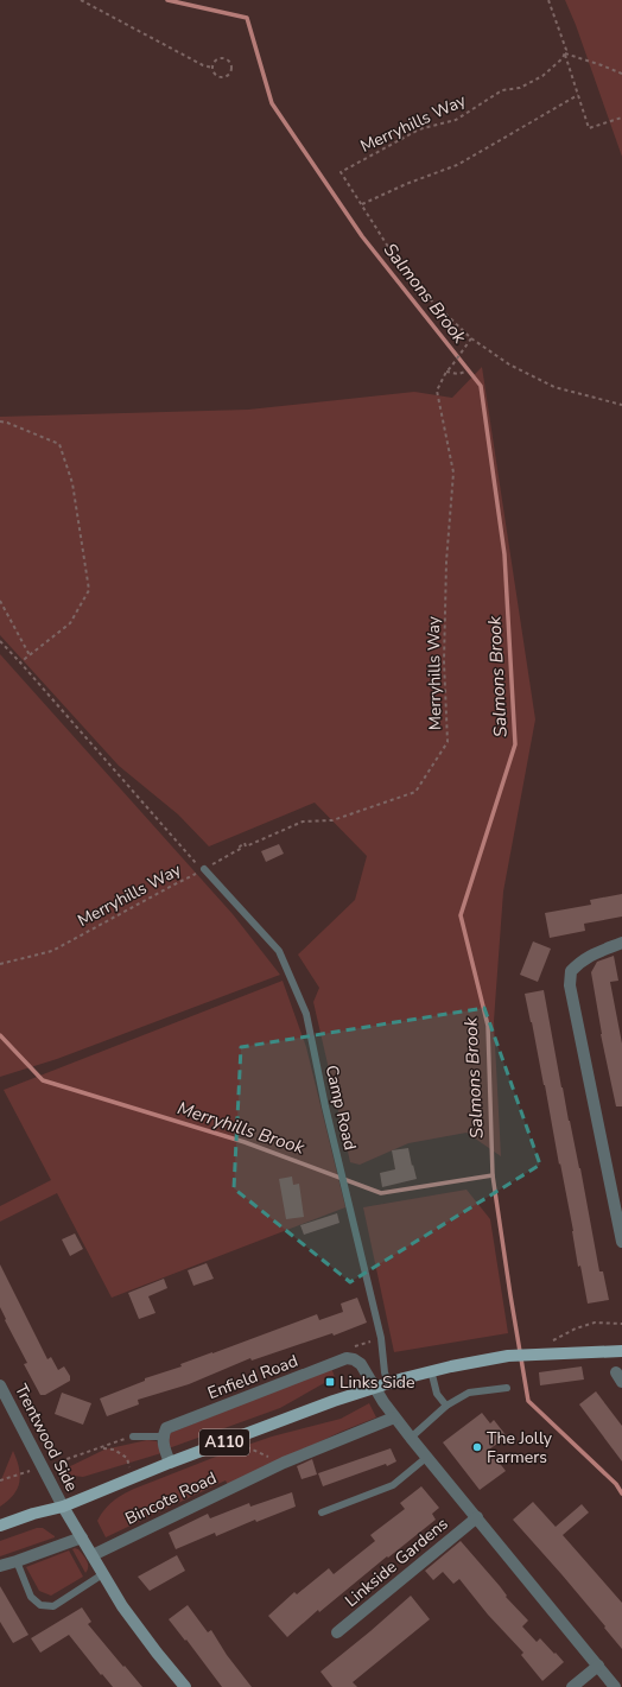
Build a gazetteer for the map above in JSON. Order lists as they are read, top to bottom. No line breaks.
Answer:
{"streets":{"main road":["A110"],"street":["Enfield Road","Trentwood Side","Bincote Road","Linkside Gardens"],"lane":["Camp Road"],"path":["Merryhills Way"]},"crossings":[["Merryhills Way","Camp Road"],["Camp Road","A110"],["Enfield Road","A110"],["Trentwood Side","A110"]],"water":["Salmons Brook","Merryhills Brook"],"places":{"transit":["Links Side"],"other":["The Jolly Farmers"]}}
